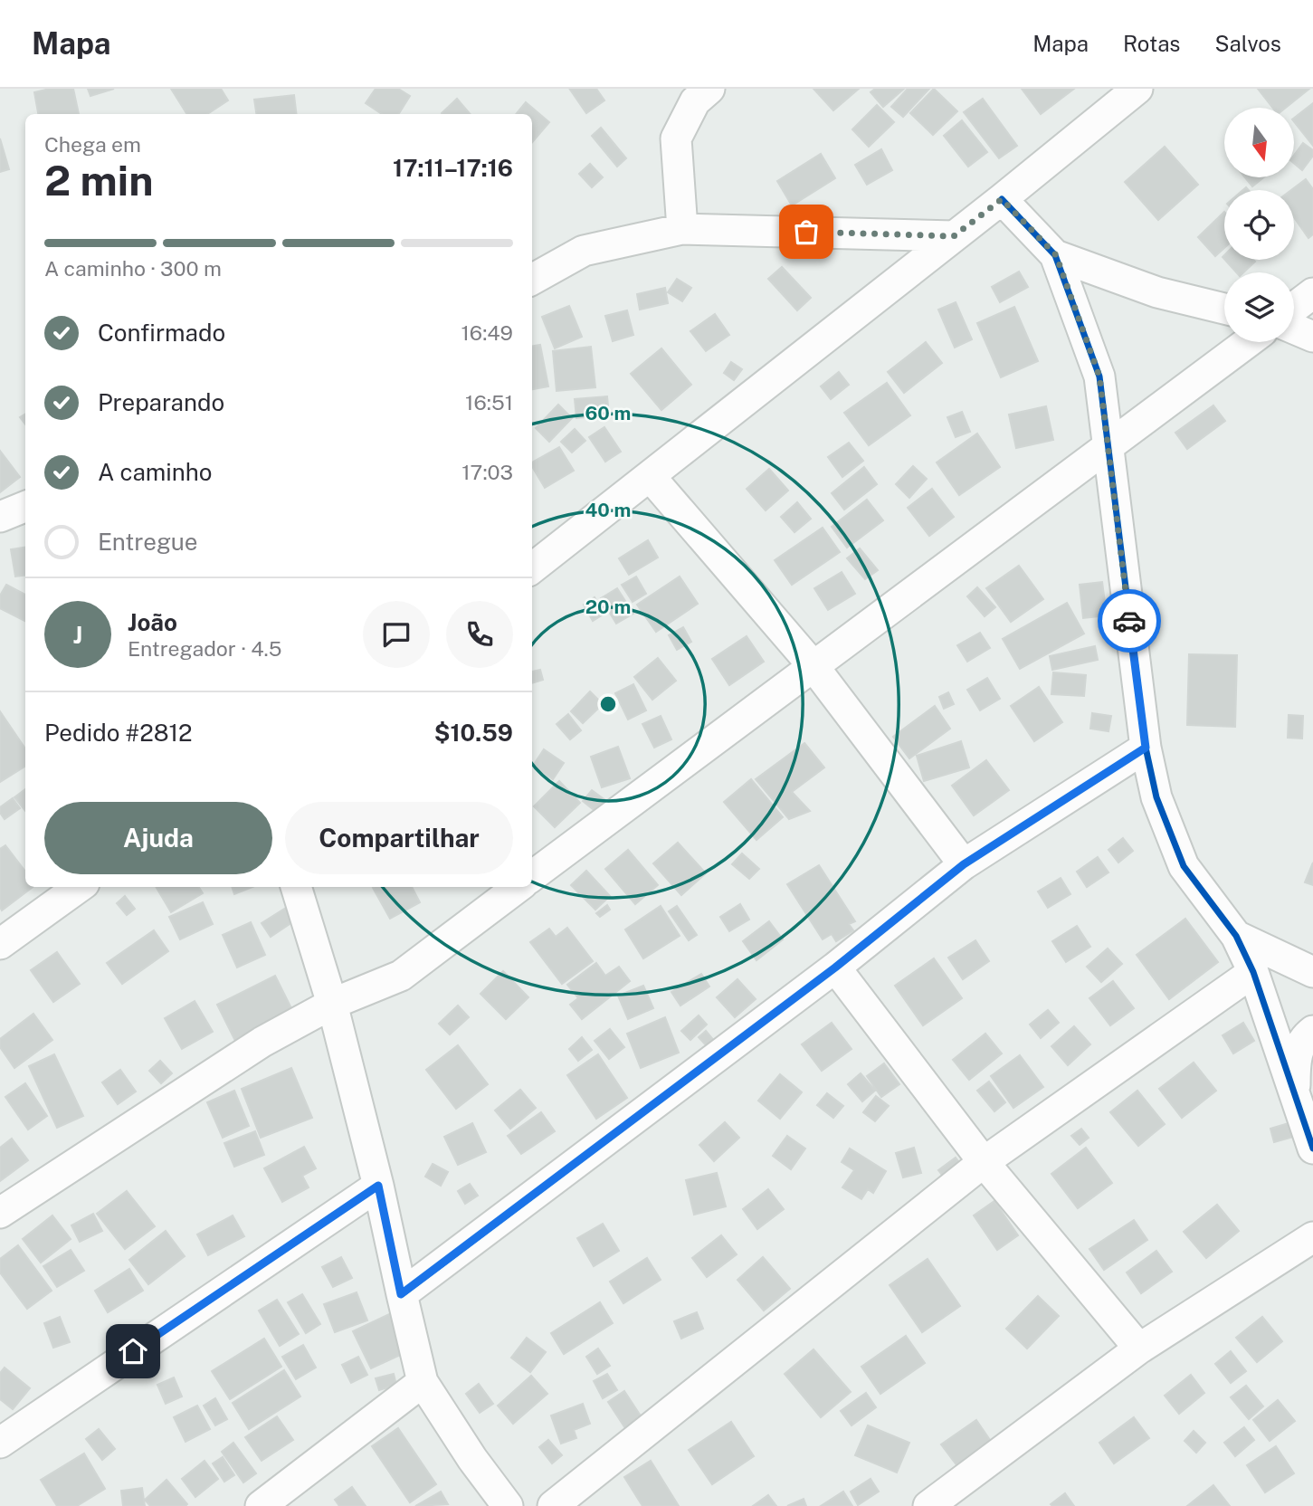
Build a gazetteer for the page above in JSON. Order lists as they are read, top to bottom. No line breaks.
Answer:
{"north":"bottom","page":{"header":"Mapa","nav":["Mapa","Rotas","Salvos"],"heading":["2 min","Chega em","17:11–17:16"],"panel":["João","Entregador · 4.5","Pedido #2812","$10.59"],"bar":"A caminho · 300 m","list":[["Confirmado","16:49"],["Preparando","16:51"],["A caminho","17:03"],"Entregue"],"round":"J","buttons":["Ajuda","Compartilhar"]},"rings":["60 m","40 m","20 m"]}
